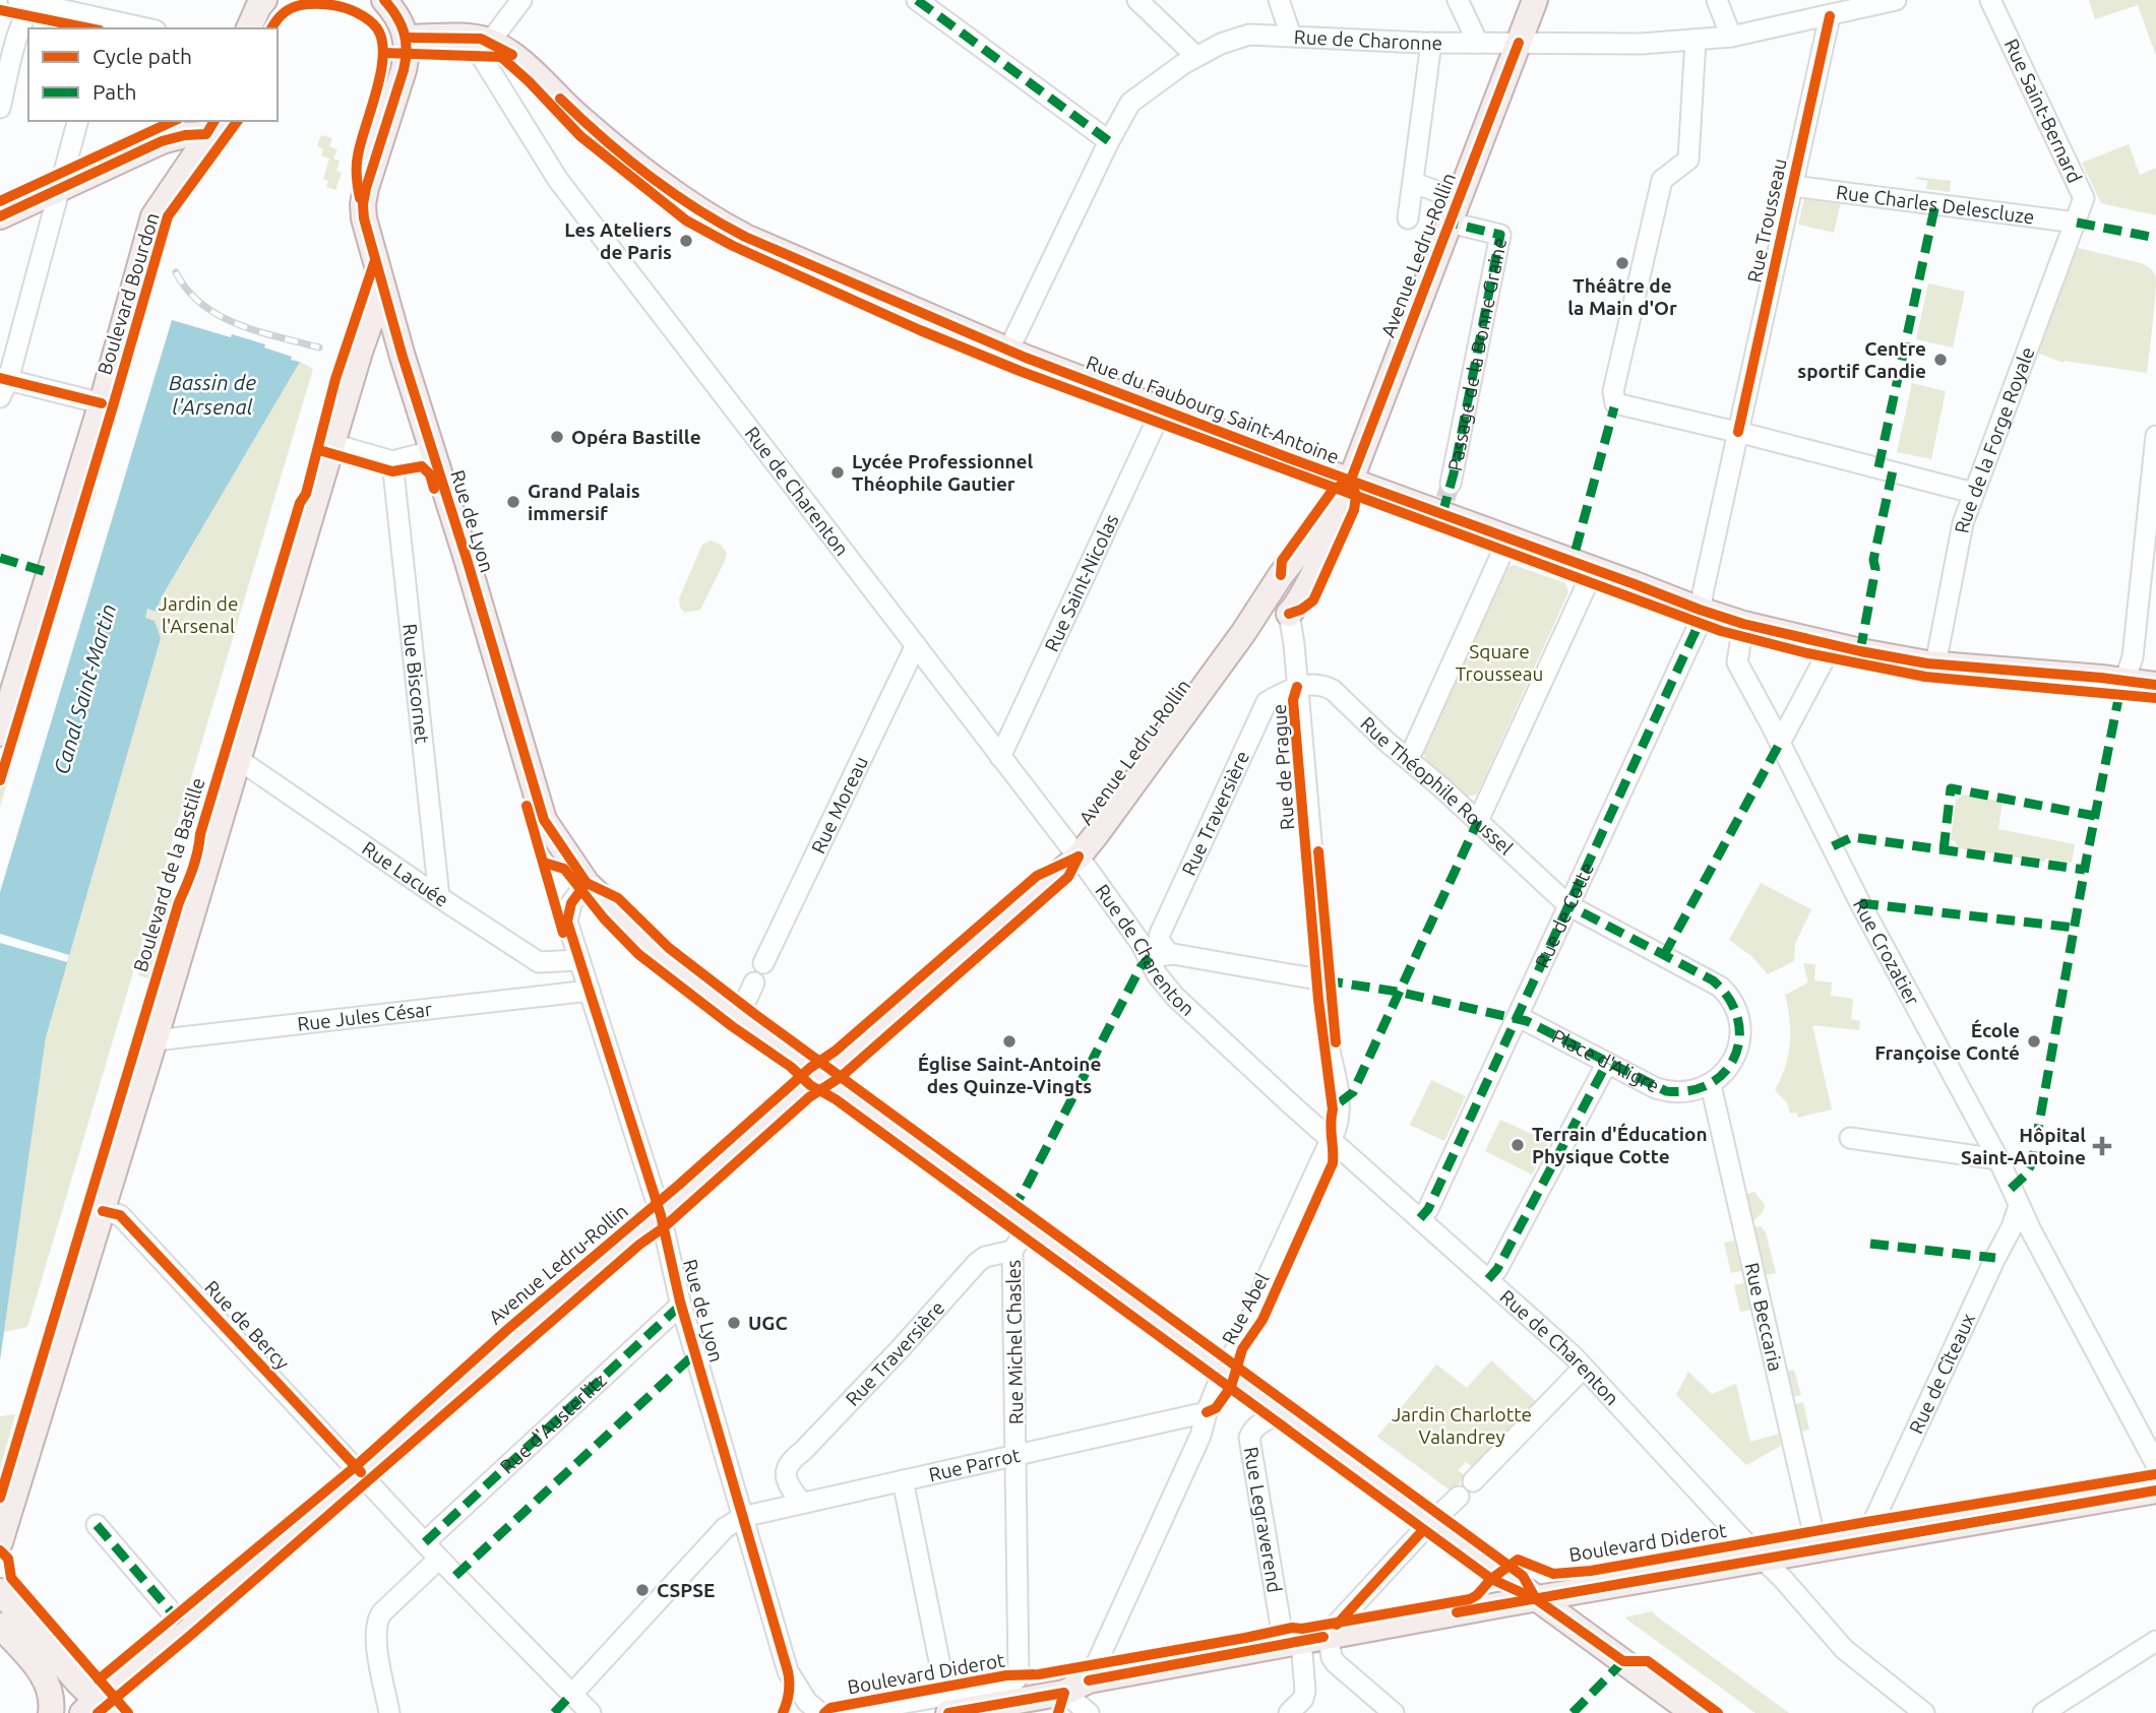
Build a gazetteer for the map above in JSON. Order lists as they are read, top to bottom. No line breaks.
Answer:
{"streets":{"main road":["Avenue Ledru-Rollin","Boulevard Bourdon","Rue du Faubourg Saint-Antoine","Rue de Lyon","Boulevard de la Bastille","Boulevard Diderot"],"street":["Rue de Charonne","Rue Saint-Bernard","Rue Charles Delescluze","Rue Trousseau","Passage de la Bonne Graine","Rue de la Forge Royale","Rue de Charenton","Rue Saint-Nicolas","Rue Biscornet","Rue de Prague","Rue Théophile Roussel","Rue Moreau","Rue Traversière","Rue Lacuée","Rue de Cotte","Rue Crozatier","Rue Jules César","Place d'Aligre","Rue Abel","Rue Beccaria","Rue de Bercy","Rue Michel Chasles","Rue de Cîteaux","Rue d'Austerlitz","Rue Parrot","Rue Legraverend"]},"crossings":[["Rue de Charonne","Rue Trousseau"],["Rue de Charonne","Avenue Ledru-Rollin"],["Rue de Charonne","Rue du Faubourg Saint-Antoine"],["Rue Saint-Bernard","Rue Charles Delescluze"],["Rue Saint-Bernard","Rue de la Forge Royale"],["Rue Charles Delescluze","Rue Trousseau"],["Rue Charles Delescluze","Rue de la Forge Royale"],["Rue Trousseau","Rue du Faubourg Saint-Antoine"],["Rue Trousseau","Rue de Cotte"],["Avenue Ledru-Rollin","Passage de la Bonne Graine"],["Avenue Ledru-Rollin","Rue du Faubourg Saint-Antoine"],["Avenue Ledru-Rollin","Rue de Charenton"],["Avenue Ledru-Rollin","Rue de Lyon"],["Avenue Ledru-Rollin","Rue de Prague"],["Avenue Ledru-Rollin","Rue de Bercy"],["Passage de la Bonne Graine","Rue du Faubourg Saint-Antoine"],["Rue du Faubourg Saint-Antoine","Rue de la Forge Royale"],["Rue du Faubourg Saint-Antoine","Rue de Charenton"],["Rue du Faubourg Saint-Antoine","Rue Saint-Nicolas"],["Rue du Faubourg Saint-Antoine","Rue de Cotte"],["Rue du Faubourg Saint-Antoine","Rue Crozatier"],["Rue de Charenton","Rue Saint-Nicolas"],["Rue de Charenton","Rue de Prague"],["Rue de Charenton","Rue Moreau"],["Rue de Charenton","Rue Traversière"],["Rue de Charenton","Rue de Cotte"],["Rue de Charenton","Rue Abel"],["Rue de Charenton","Boulevard Diderot"],["Rue de Lyon","Rue Lacuée"],["Rue de Lyon","Boulevard de la Bastille"],["Rue de Lyon","Rue Jules César"],["Rue de Lyon","Rue Abel"],["Rue de Lyon","Rue Michel Chasles"],["Rue de Lyon","Rue d'Austerlitz"],["Rue de Lyon","Rue Parrot"],["Rue de Lyon","Rue Legraverend"],["Rue de Lyon","Boulevard Diderot"],["Rue Biscornet","Rue Lacuée"],["Rue de Prague","Rue Théophile Roussel"],["Rue de Prague","Rue Traversière"],["Rue de Prague","Rue Abel"],["Rue Théophile Roussel","Rue Traversière"],["Rue Théophile Roussel","Rue de Cotte"],["Rue Traversière","Rue Michel Chasles"],["Rue Traversière","Rue Parrot"],["Rue Lacuée","Boulevard de la Bastille"],["Boulevard de la Bastille","Rue Jules César"],["Boulevard de la Bastille","Rue de Bercy"],["Rue de Cotte","Place d'Aligre"],["Rue Crozatier","Rue de Cîteaux"],["Place d'Aligre","Rue Beccaria"],["Rue Abel","Rue Parrot"],["Rue Abel","Boulevard Diderot"],["Rue Beccaria","Boulevard Diderot"],["Rue de Bercy","Rue d'Austerlitz"],["Rue Michel Chasles","Rue Parrot"],["Rue Michel Chasles","Boulevard Diderot"],["Rue de Cîteaux","Boulevard Diderot"],["Rue Legraverend","Boulevard Diderot"]],"water":["Bassin de l'Arsenal","Canal Saint-Martin"],"parks":["Jardin de l'Arsenal","Square Trousseau","Jardin Charlotte Valandrey"],"places":{"other":["Les Ateliers de Paris","Théâtre de la Main d'Or","Centre sportif Candie","Opéra Bastille","Lycée Professionnel Théophile Gautier","Grand Palais immersif","Église Saint-Antoine des Quinze-Vingts","École Françoise Conté","Terrain d'Éducation Physique Cotte","UGC","CSPSE"],"health":["Hôpital Saint-Antoine"]},"legend":["Cycle path","Path"]}
